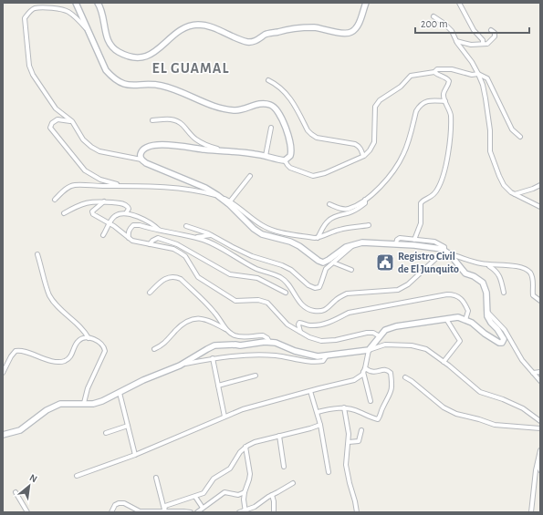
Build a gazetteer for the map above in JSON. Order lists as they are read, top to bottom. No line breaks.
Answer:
{"districts":["EL GUAMAL"],"places":{"public building":["Registro Civil de El Junquito"]},"scale_bar":"200 m","north":"top right"}
